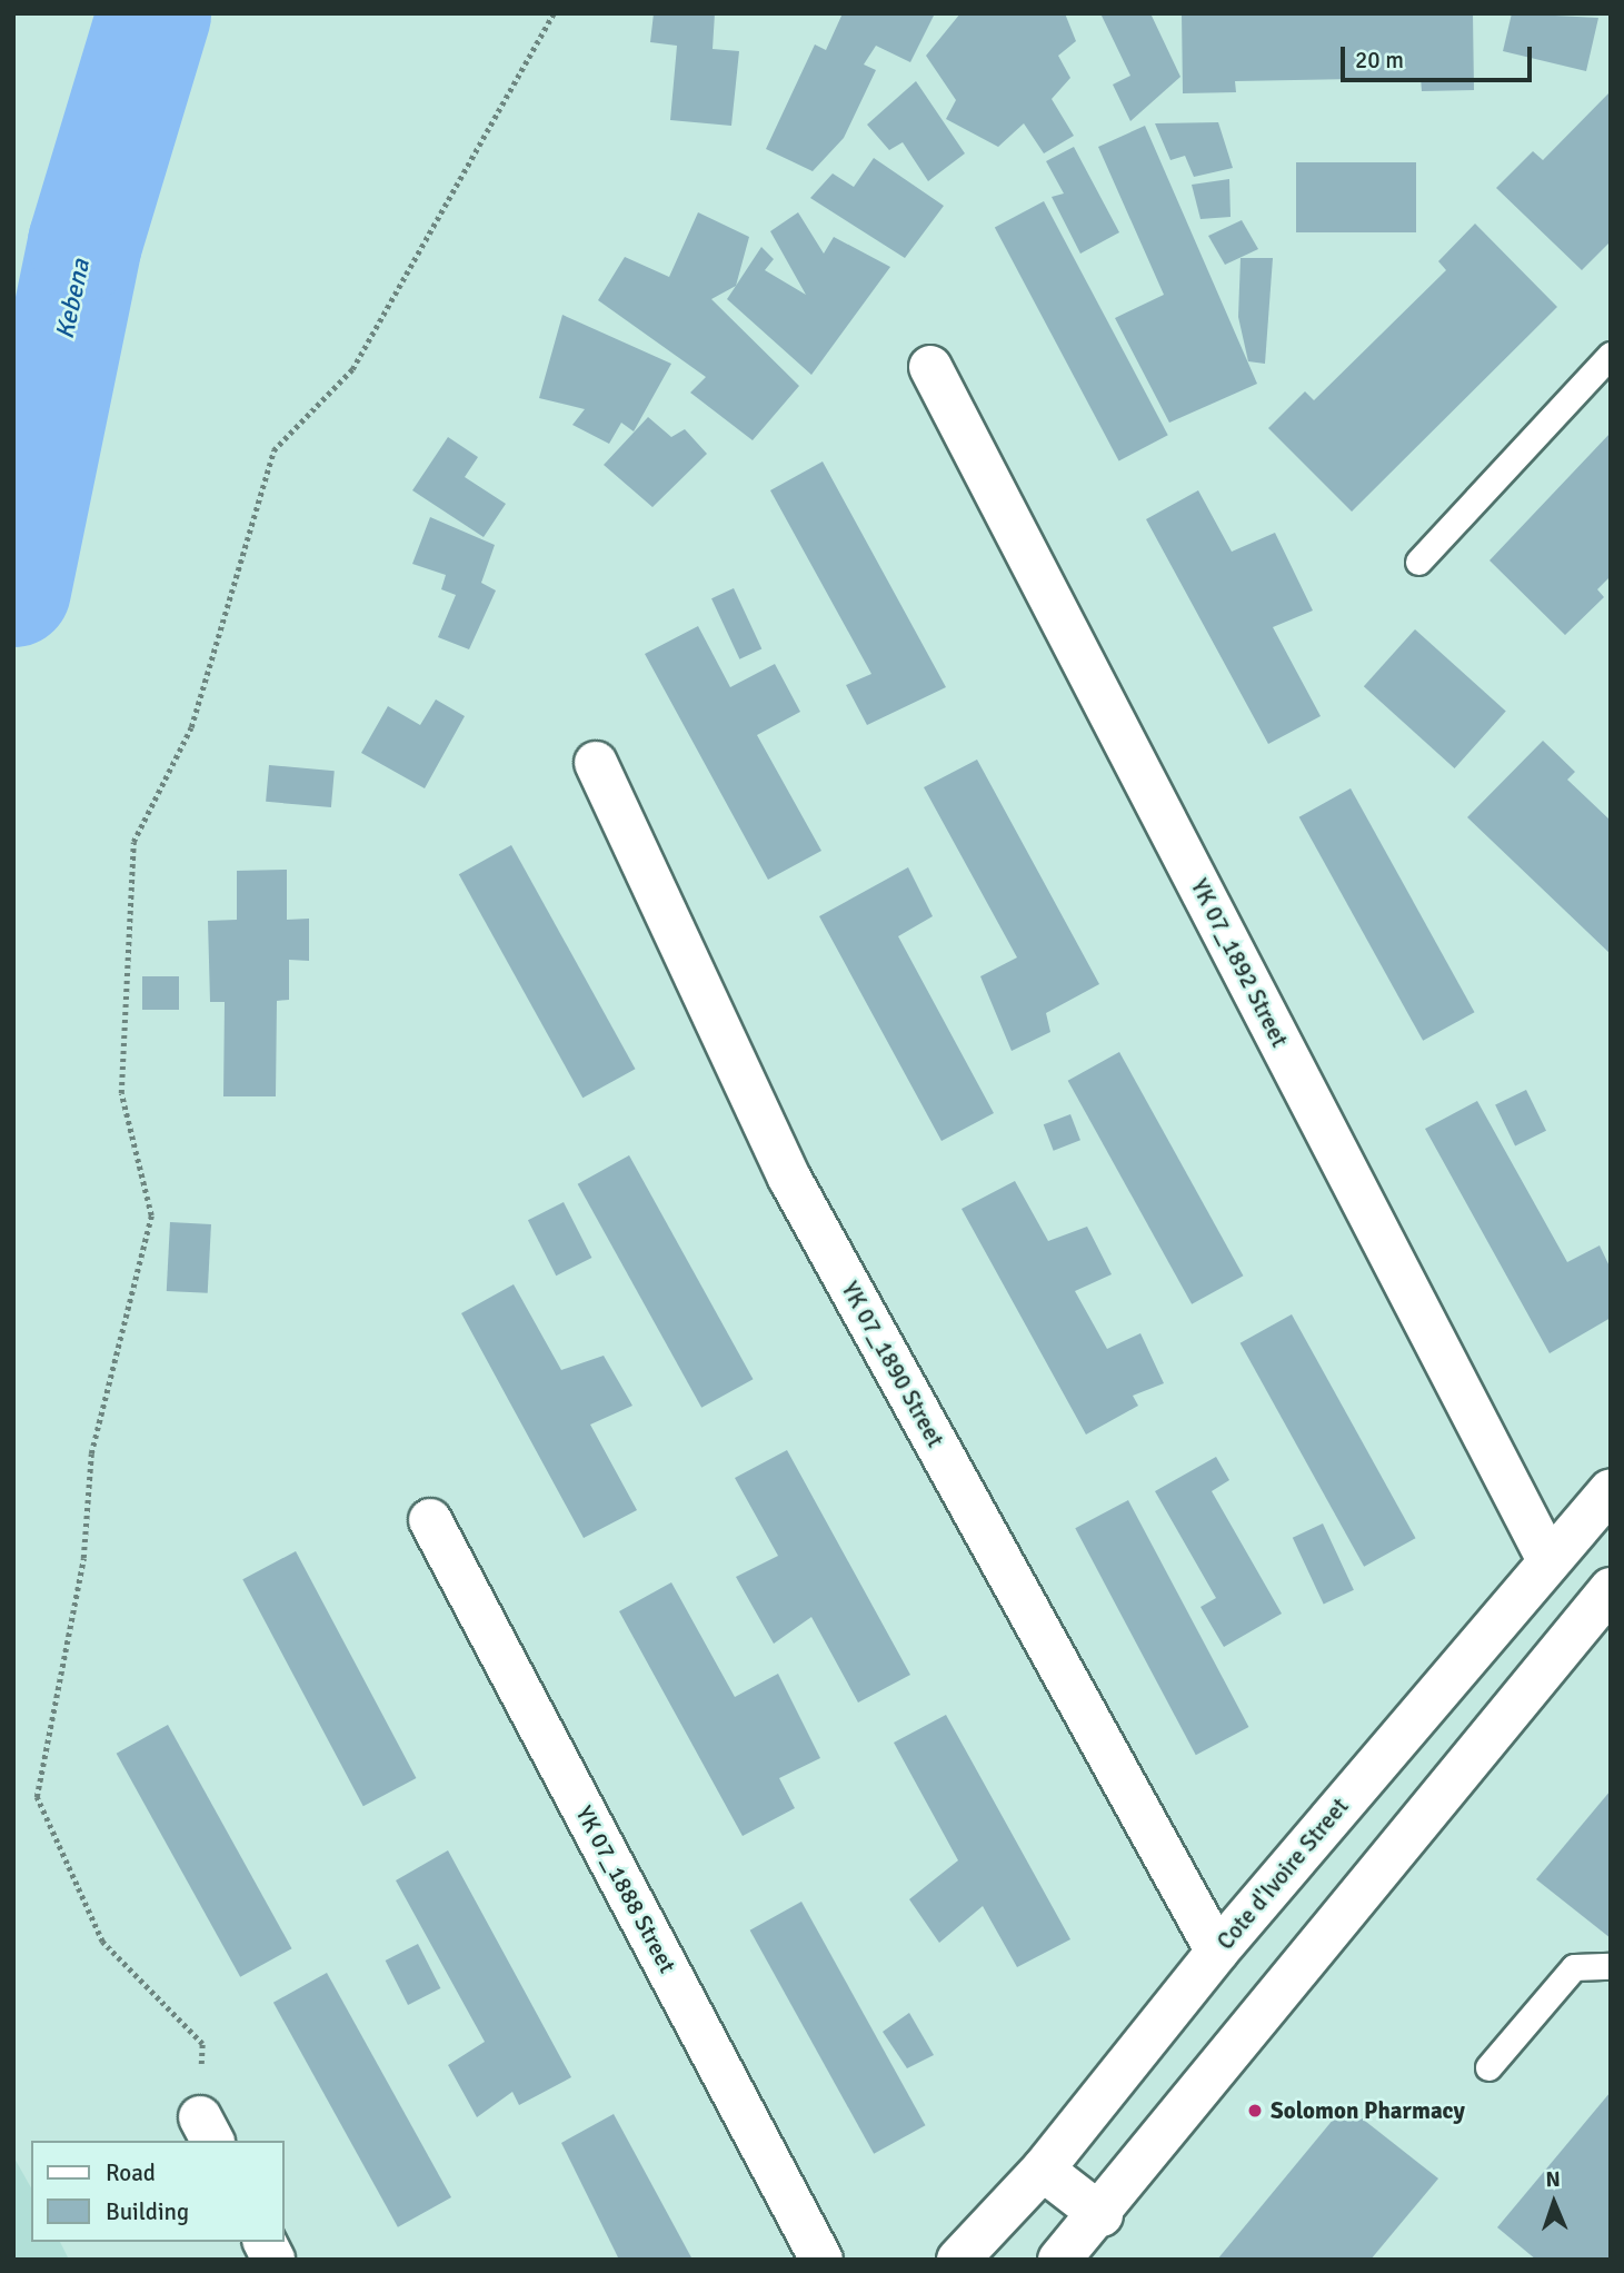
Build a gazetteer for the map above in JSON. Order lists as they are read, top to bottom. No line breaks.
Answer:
{"streets":{"street":["YK 07_1892 Street","YK 07_1890 Street","Cote d'Ivoire Street","YK 07_1888 Street"]},"crossings":[["YK 07_1892 Street","Cote d'Ivoire Street"],["YK 07_1890 Street","Cote d'Ivoire Street"]],"water":["Kebena"],"places":["Solomon Pharmacy"],"legend":["Road","Building"],"scale_bar":"20 m","north":"top"}
